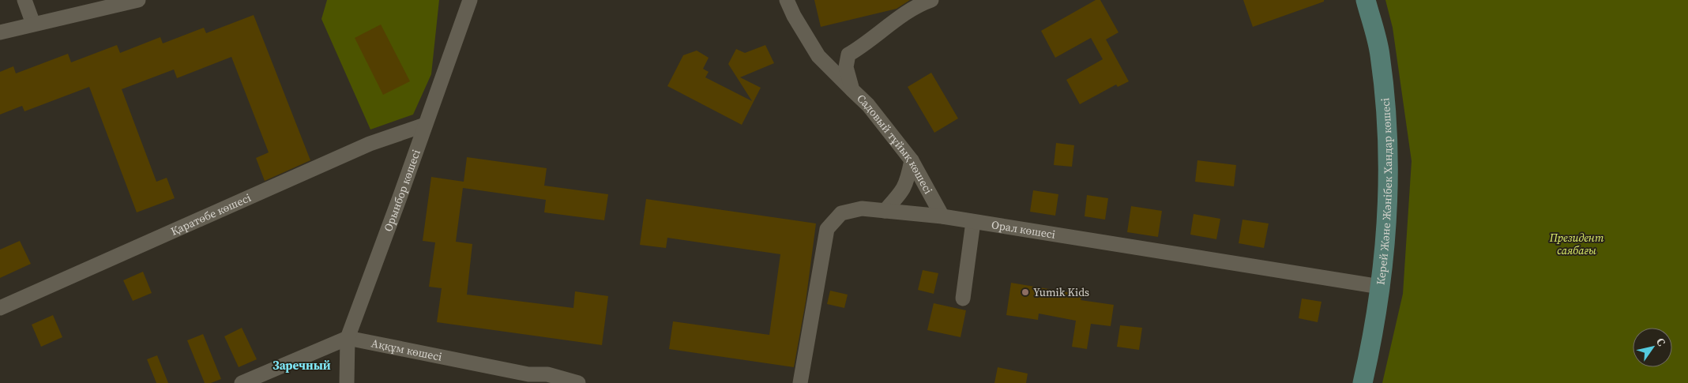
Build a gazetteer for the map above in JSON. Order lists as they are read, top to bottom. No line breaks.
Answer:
{"streets":{"main road":["Керей Және Жәнібек Хандар көшесі"],"street":["Садовый тұйық көшесі","Орынбор көшесі","Қаратөбе көшесі","Орал көшесі","Аққұм көшесі"]},"crossings":[["Садовый тұйық көшесі","Орал көшесі"],["Орынбор көшесі","Қаратөбе көшесі"],["Орынбор көшесі","Аққұм көшесі"],["Керей Және Жәнібек Хандар көшесі","Орал көшесі"]],"districts":["Заречный"],"parks":["Президент саябағы"],"places":["Yumik Kids"],"north":"top right"}
